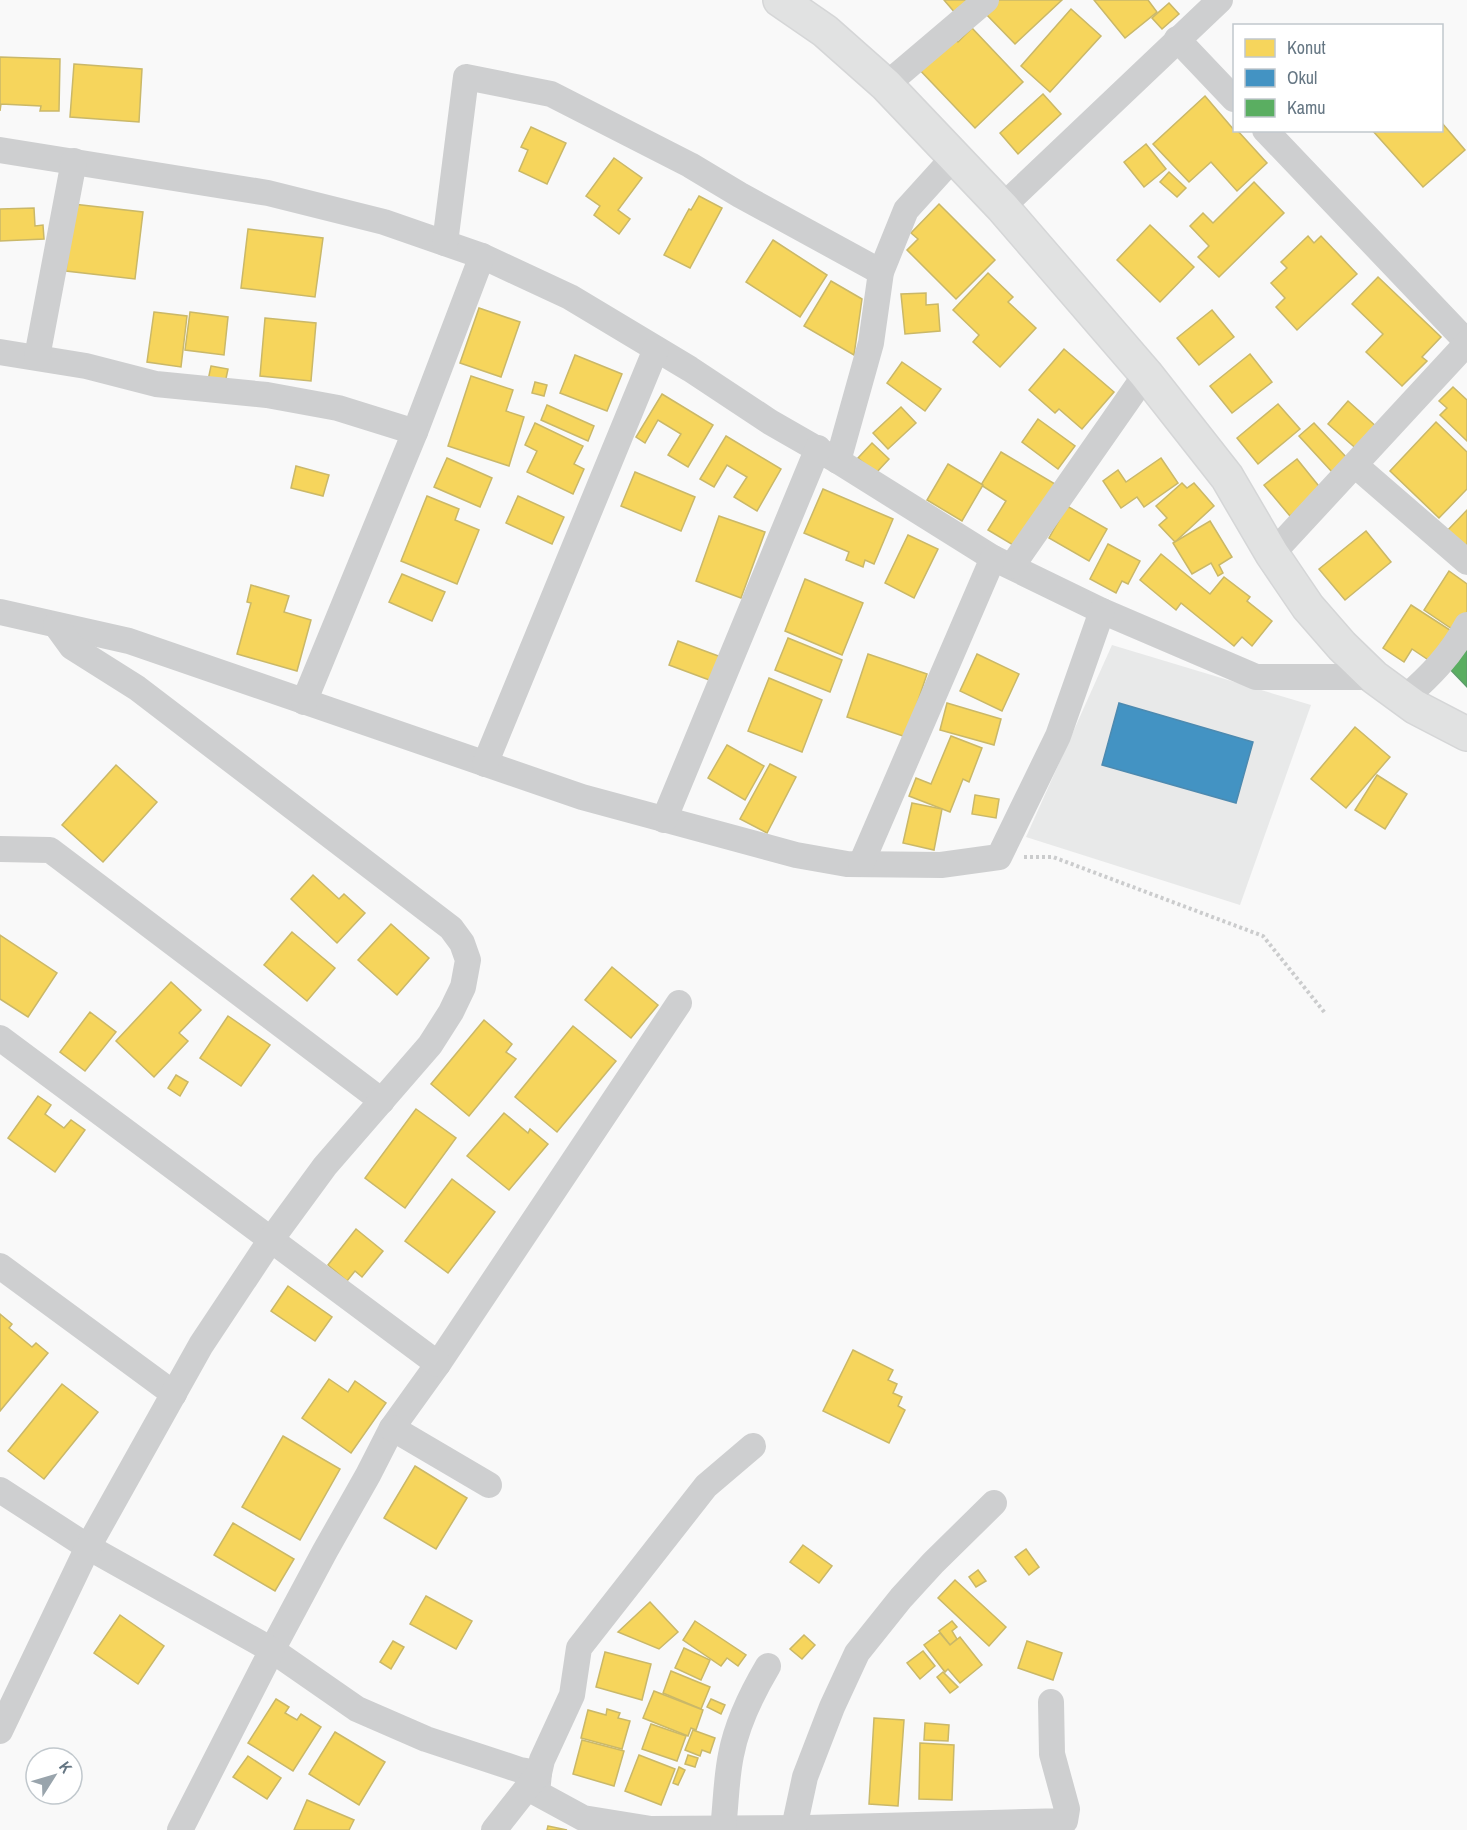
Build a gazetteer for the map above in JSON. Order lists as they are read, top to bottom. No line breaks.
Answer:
{"legend":["Konut","Okul","Kamu"],"north":"top right"}
